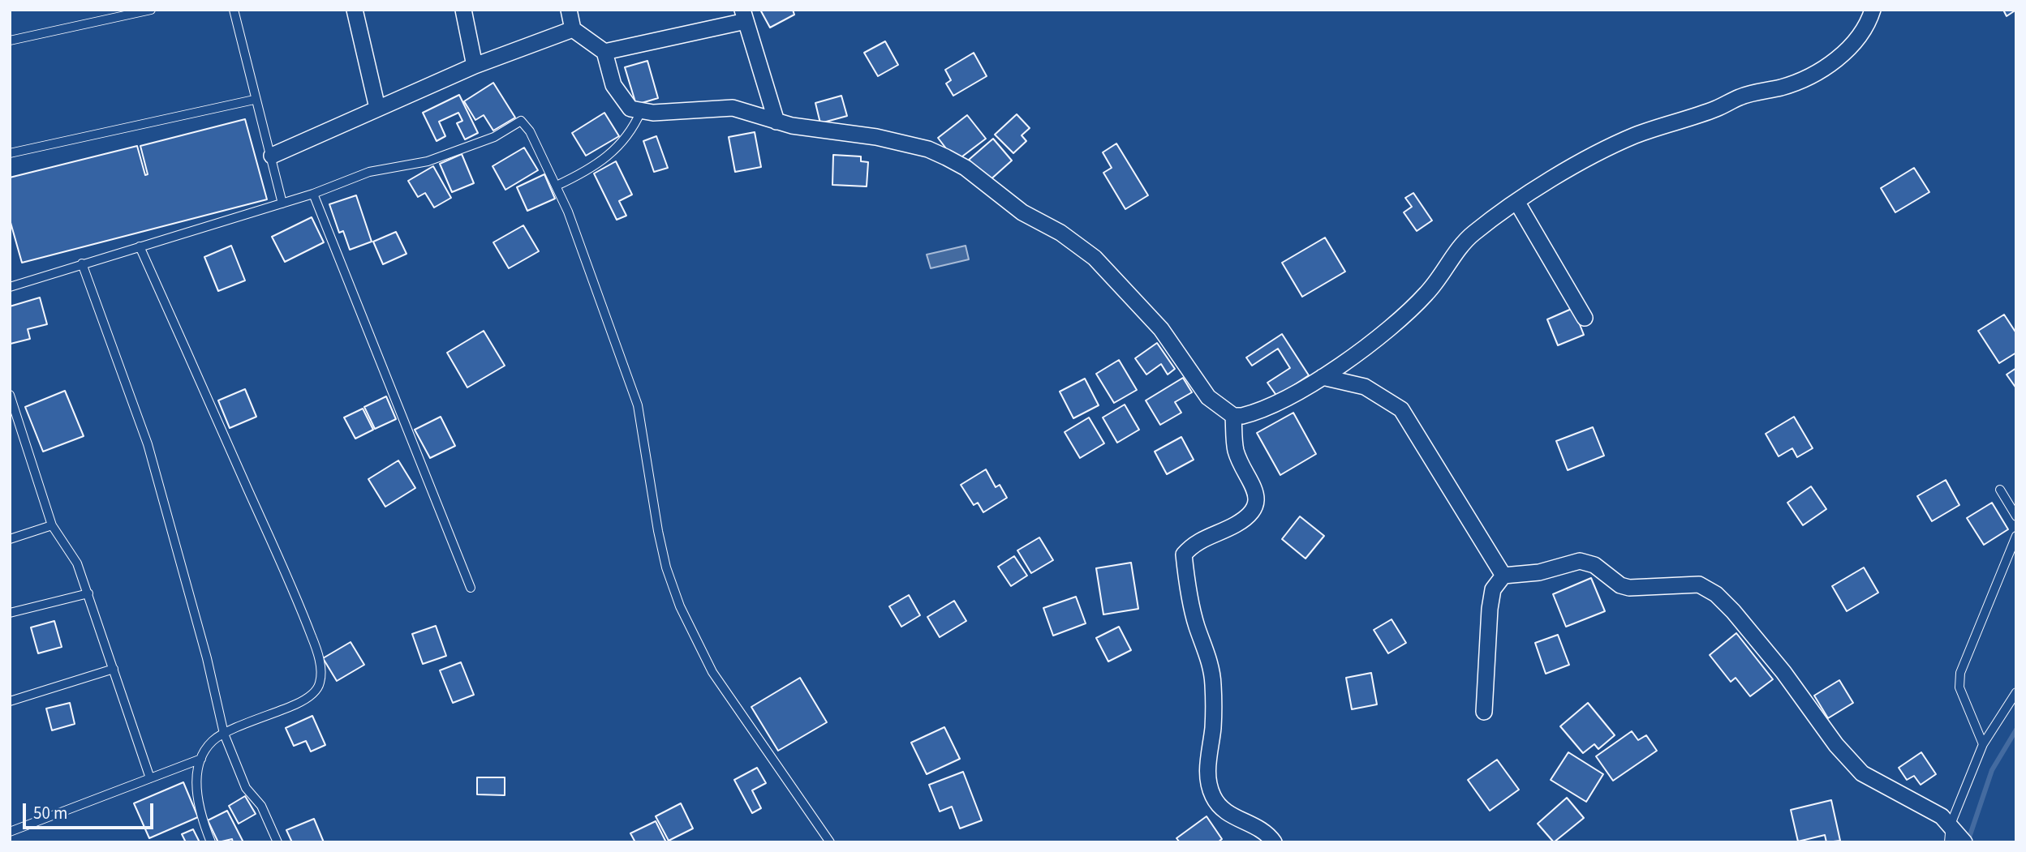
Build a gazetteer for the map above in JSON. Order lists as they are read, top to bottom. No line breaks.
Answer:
{"scale_bar":"50 m"}
